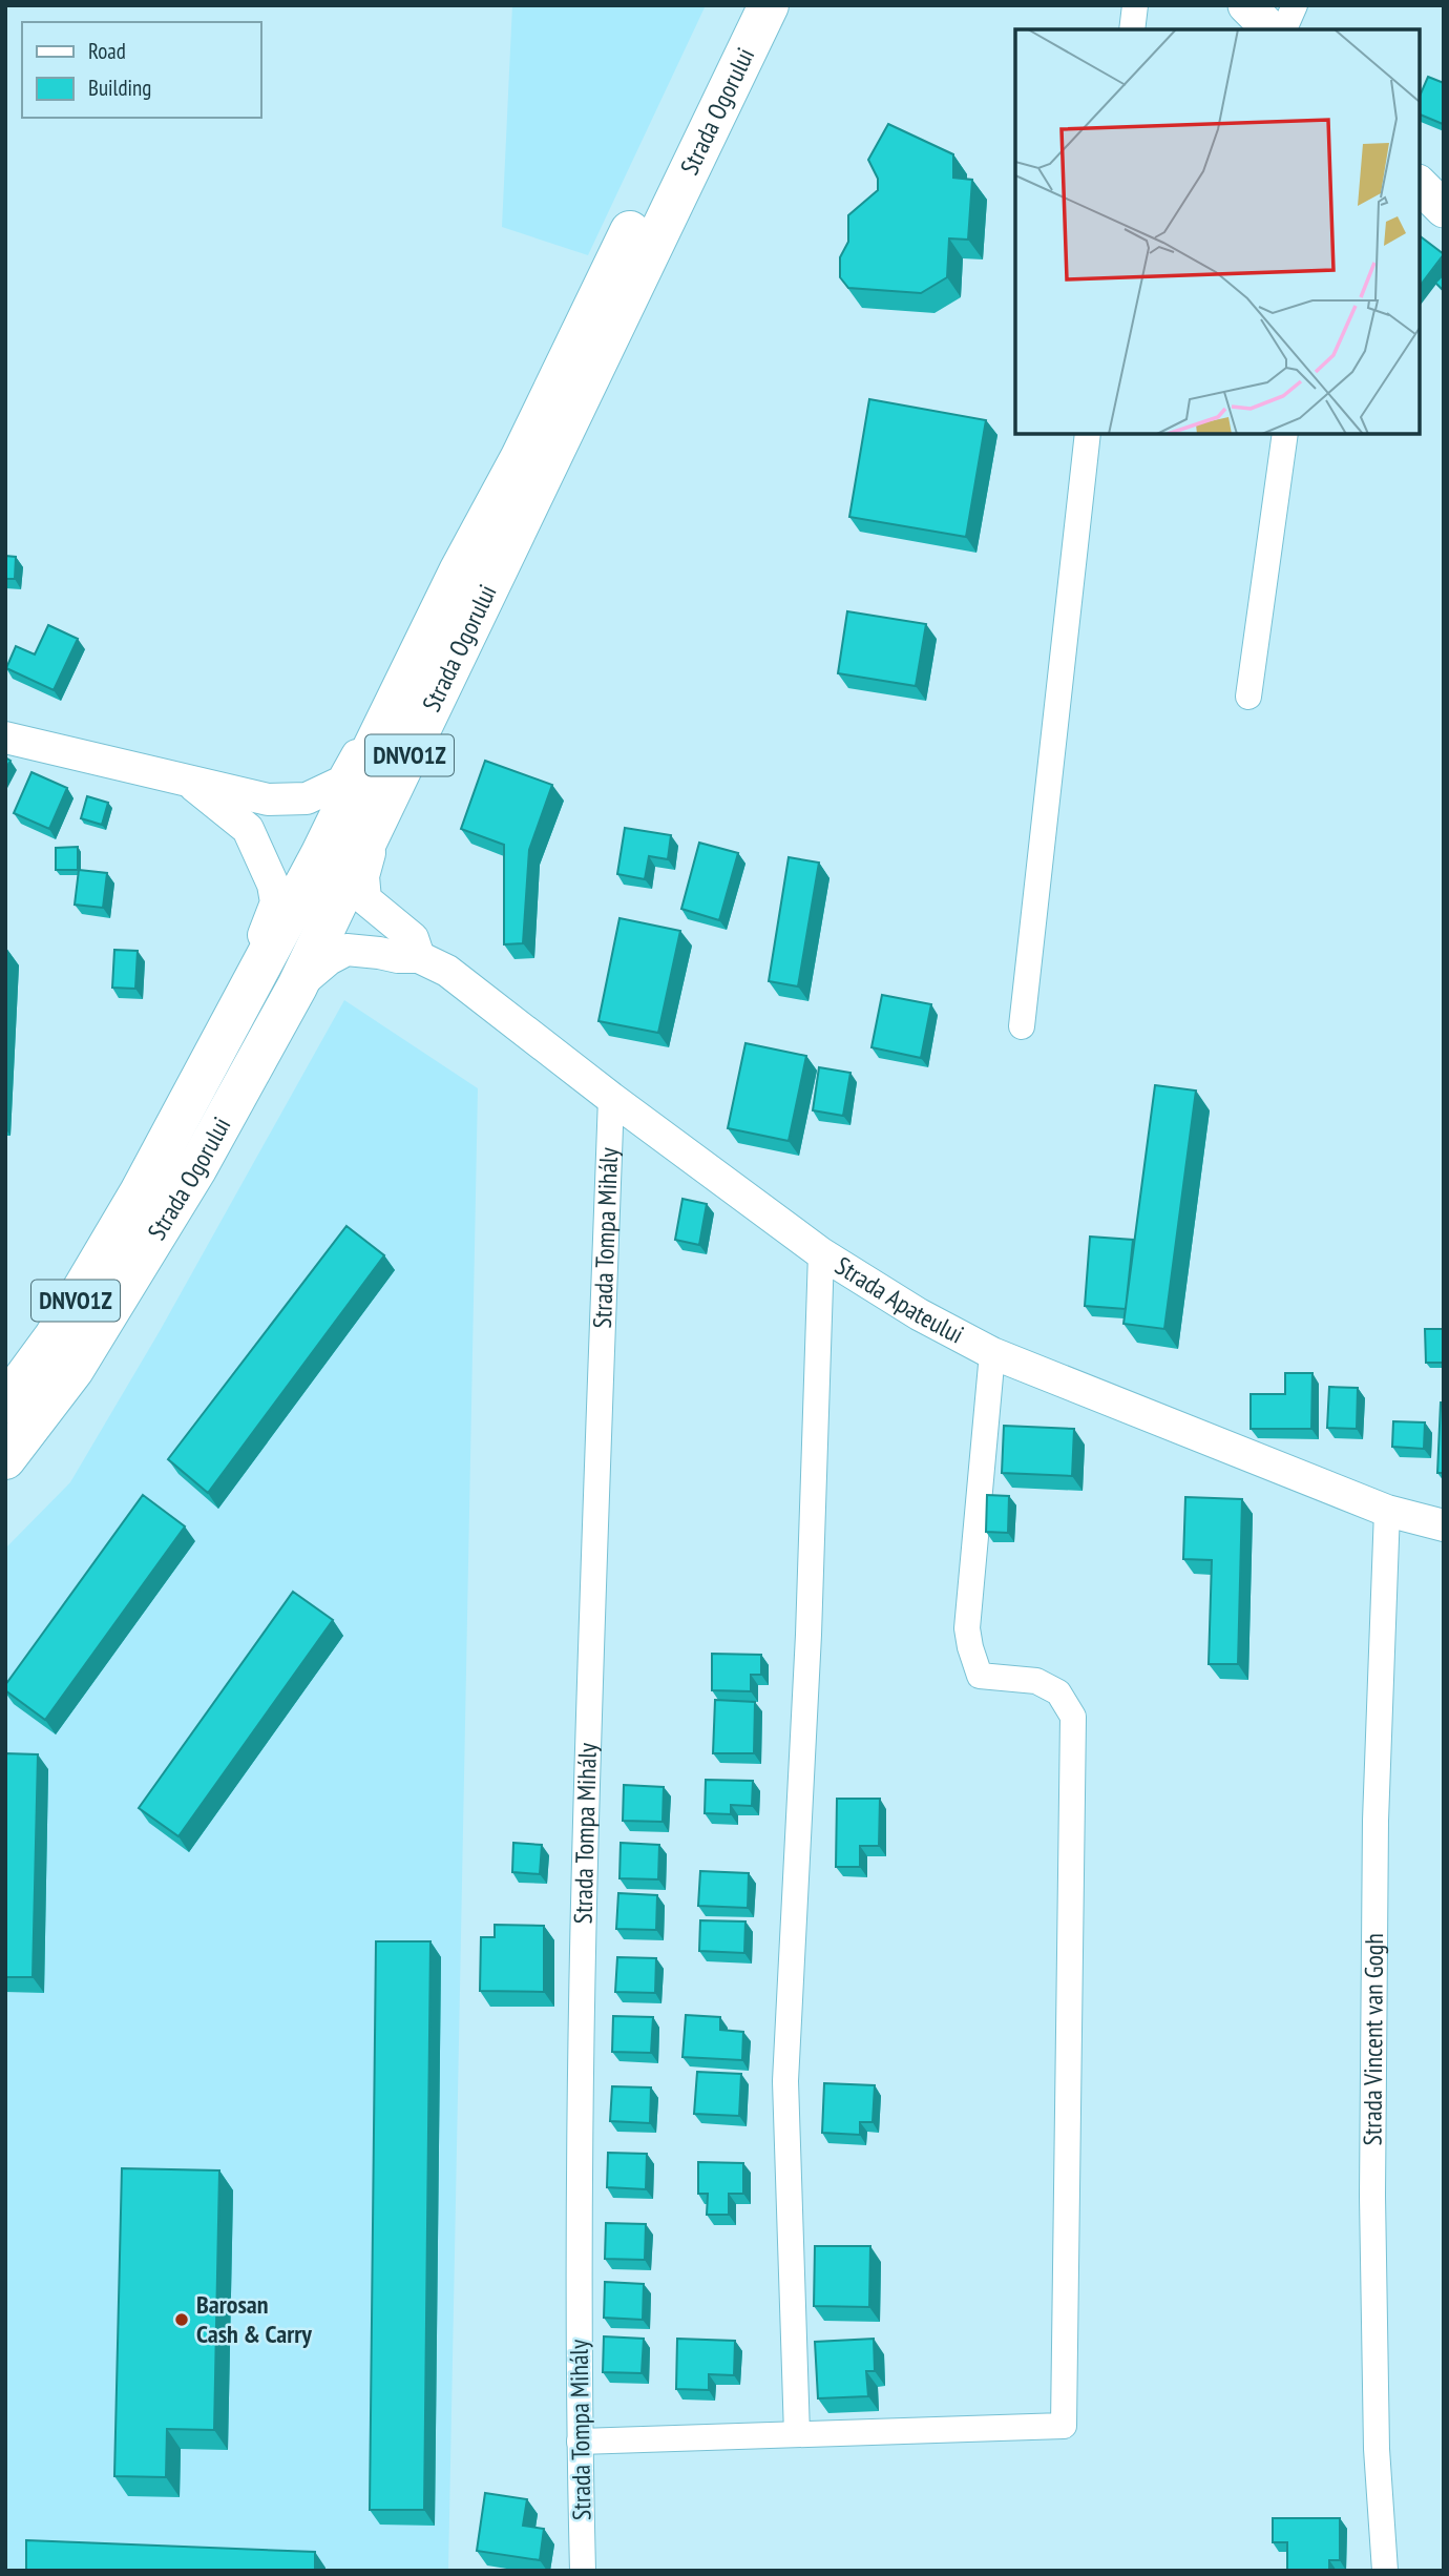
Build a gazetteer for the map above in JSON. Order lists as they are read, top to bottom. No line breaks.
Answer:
{"streets":{"highway":["Strada Ogorului","DNVO1Z"],"street":["Strada Tompa Mihály","Strada Apateului","Strada Vincent van Gogh"]},"crossings":[["Strada Ogorului","Strada Apateului"],["Strada Tompa Mihály","Strada Apateului"],["Strada Apateului","Strada Vincent van Gogh"]],"places":["Barosan Cash & Carry"],"legend":["Road","Building"]}
